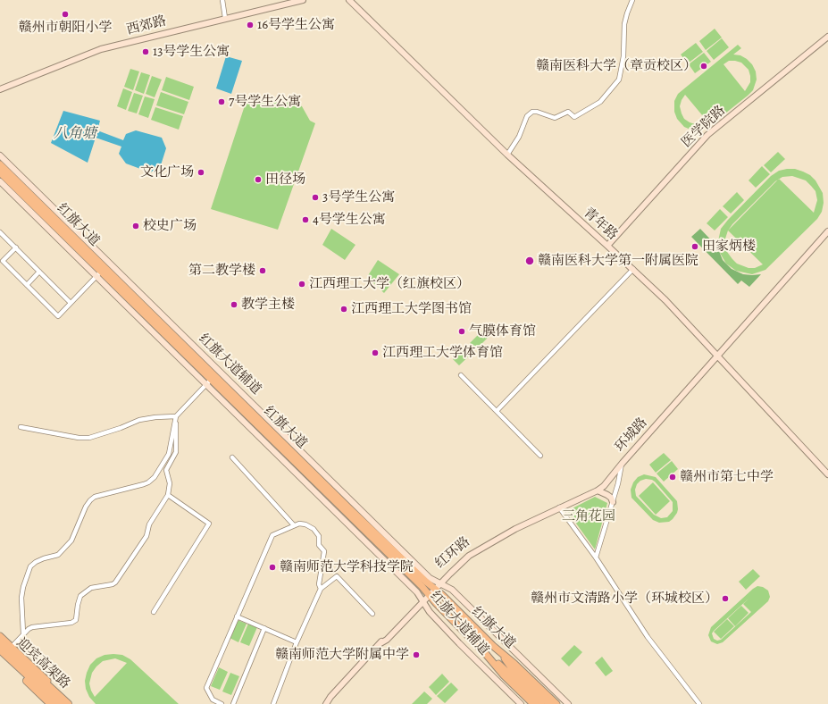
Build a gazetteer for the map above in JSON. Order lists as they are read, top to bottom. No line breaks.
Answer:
{"streets":{"highway":["迎宾高架路"],"main road":["红旗大道"],"street":["西郊路","医学院路","青年路","红旗大道辅道","环城路","红环路"]},"crossings":[["医学院路","青年路"],["青年路","环城路"],["红旗大道","红旗大道辅道"],["红旗大道","红环路"],["红旗大道辅道","红环路"],["环城路","红环路"]],"water":["八角塘"],"parks":["三角花园"],"places":["赣州市朝阳小学","16号学生公寓","13号学生公寓","赣南医科大学（章贡校区）","7号学生公寓","文化广场","田径场","3号学生公寓","4号学生公寓","校史广场","田家炳楼","赣南医科大学第一附属医院","第二教学楼","江西理工大学（红旗校区）","教学主楼","江西理工大学图书馆","气膜体育馆","江西理工大学体育馆","赣州市第七中学","赣南师范大学科技学院","赣州市文清路小学（环城校区）","赣南师范大学附属中学"]}
